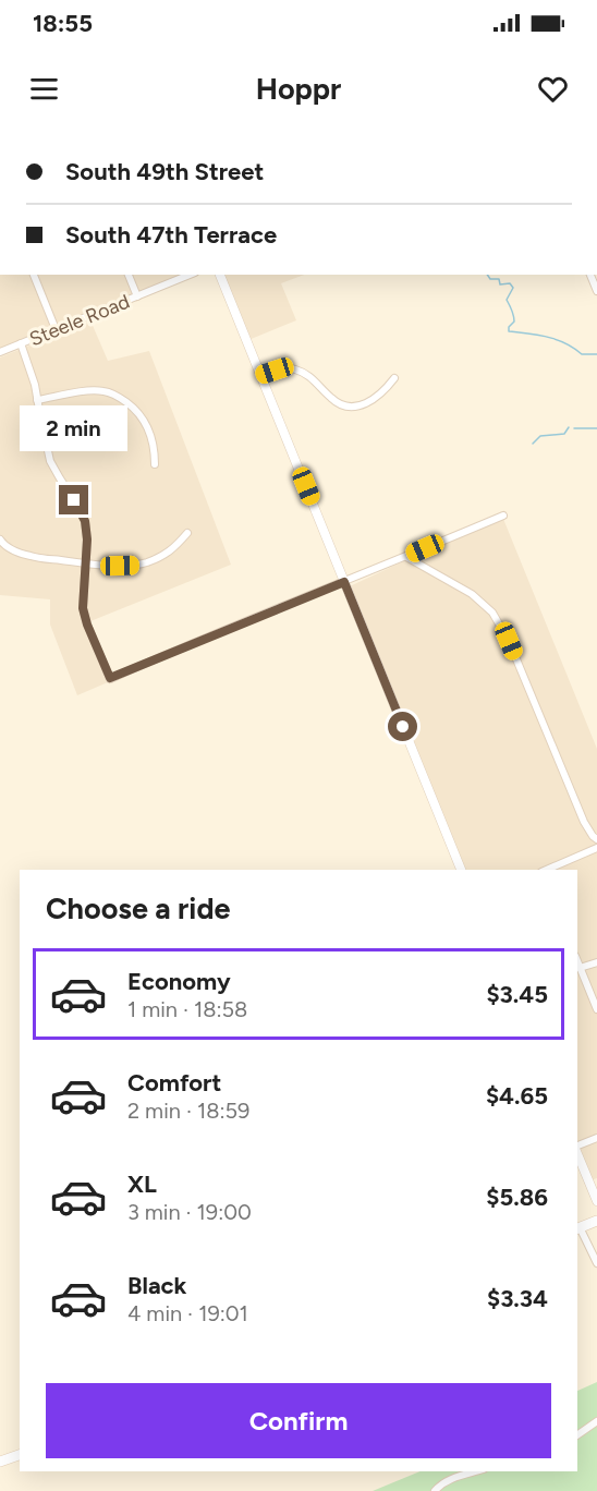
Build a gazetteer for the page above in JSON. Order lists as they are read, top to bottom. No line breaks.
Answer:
{"streets":{"street":["Steele Road"]},"page":{"status":"18:55","header":"Hoppr","banner":["South 49th Street","South 47th Terrace"],"bubble":"2 min","heading":"Choose a ride","list":[{"name":"Economy","note":"1 min · 18:58","value":"$3.45"},{"name":"Comfort","note":"2 min · 18:59","value":"$4.65"},{"name":"XL","note":"3 min · 19:00","value":"$5.86"},{"name":"Black","note":"4 min · 19:01","value":"$3.34"}],"buttons":"Confirm"}}
